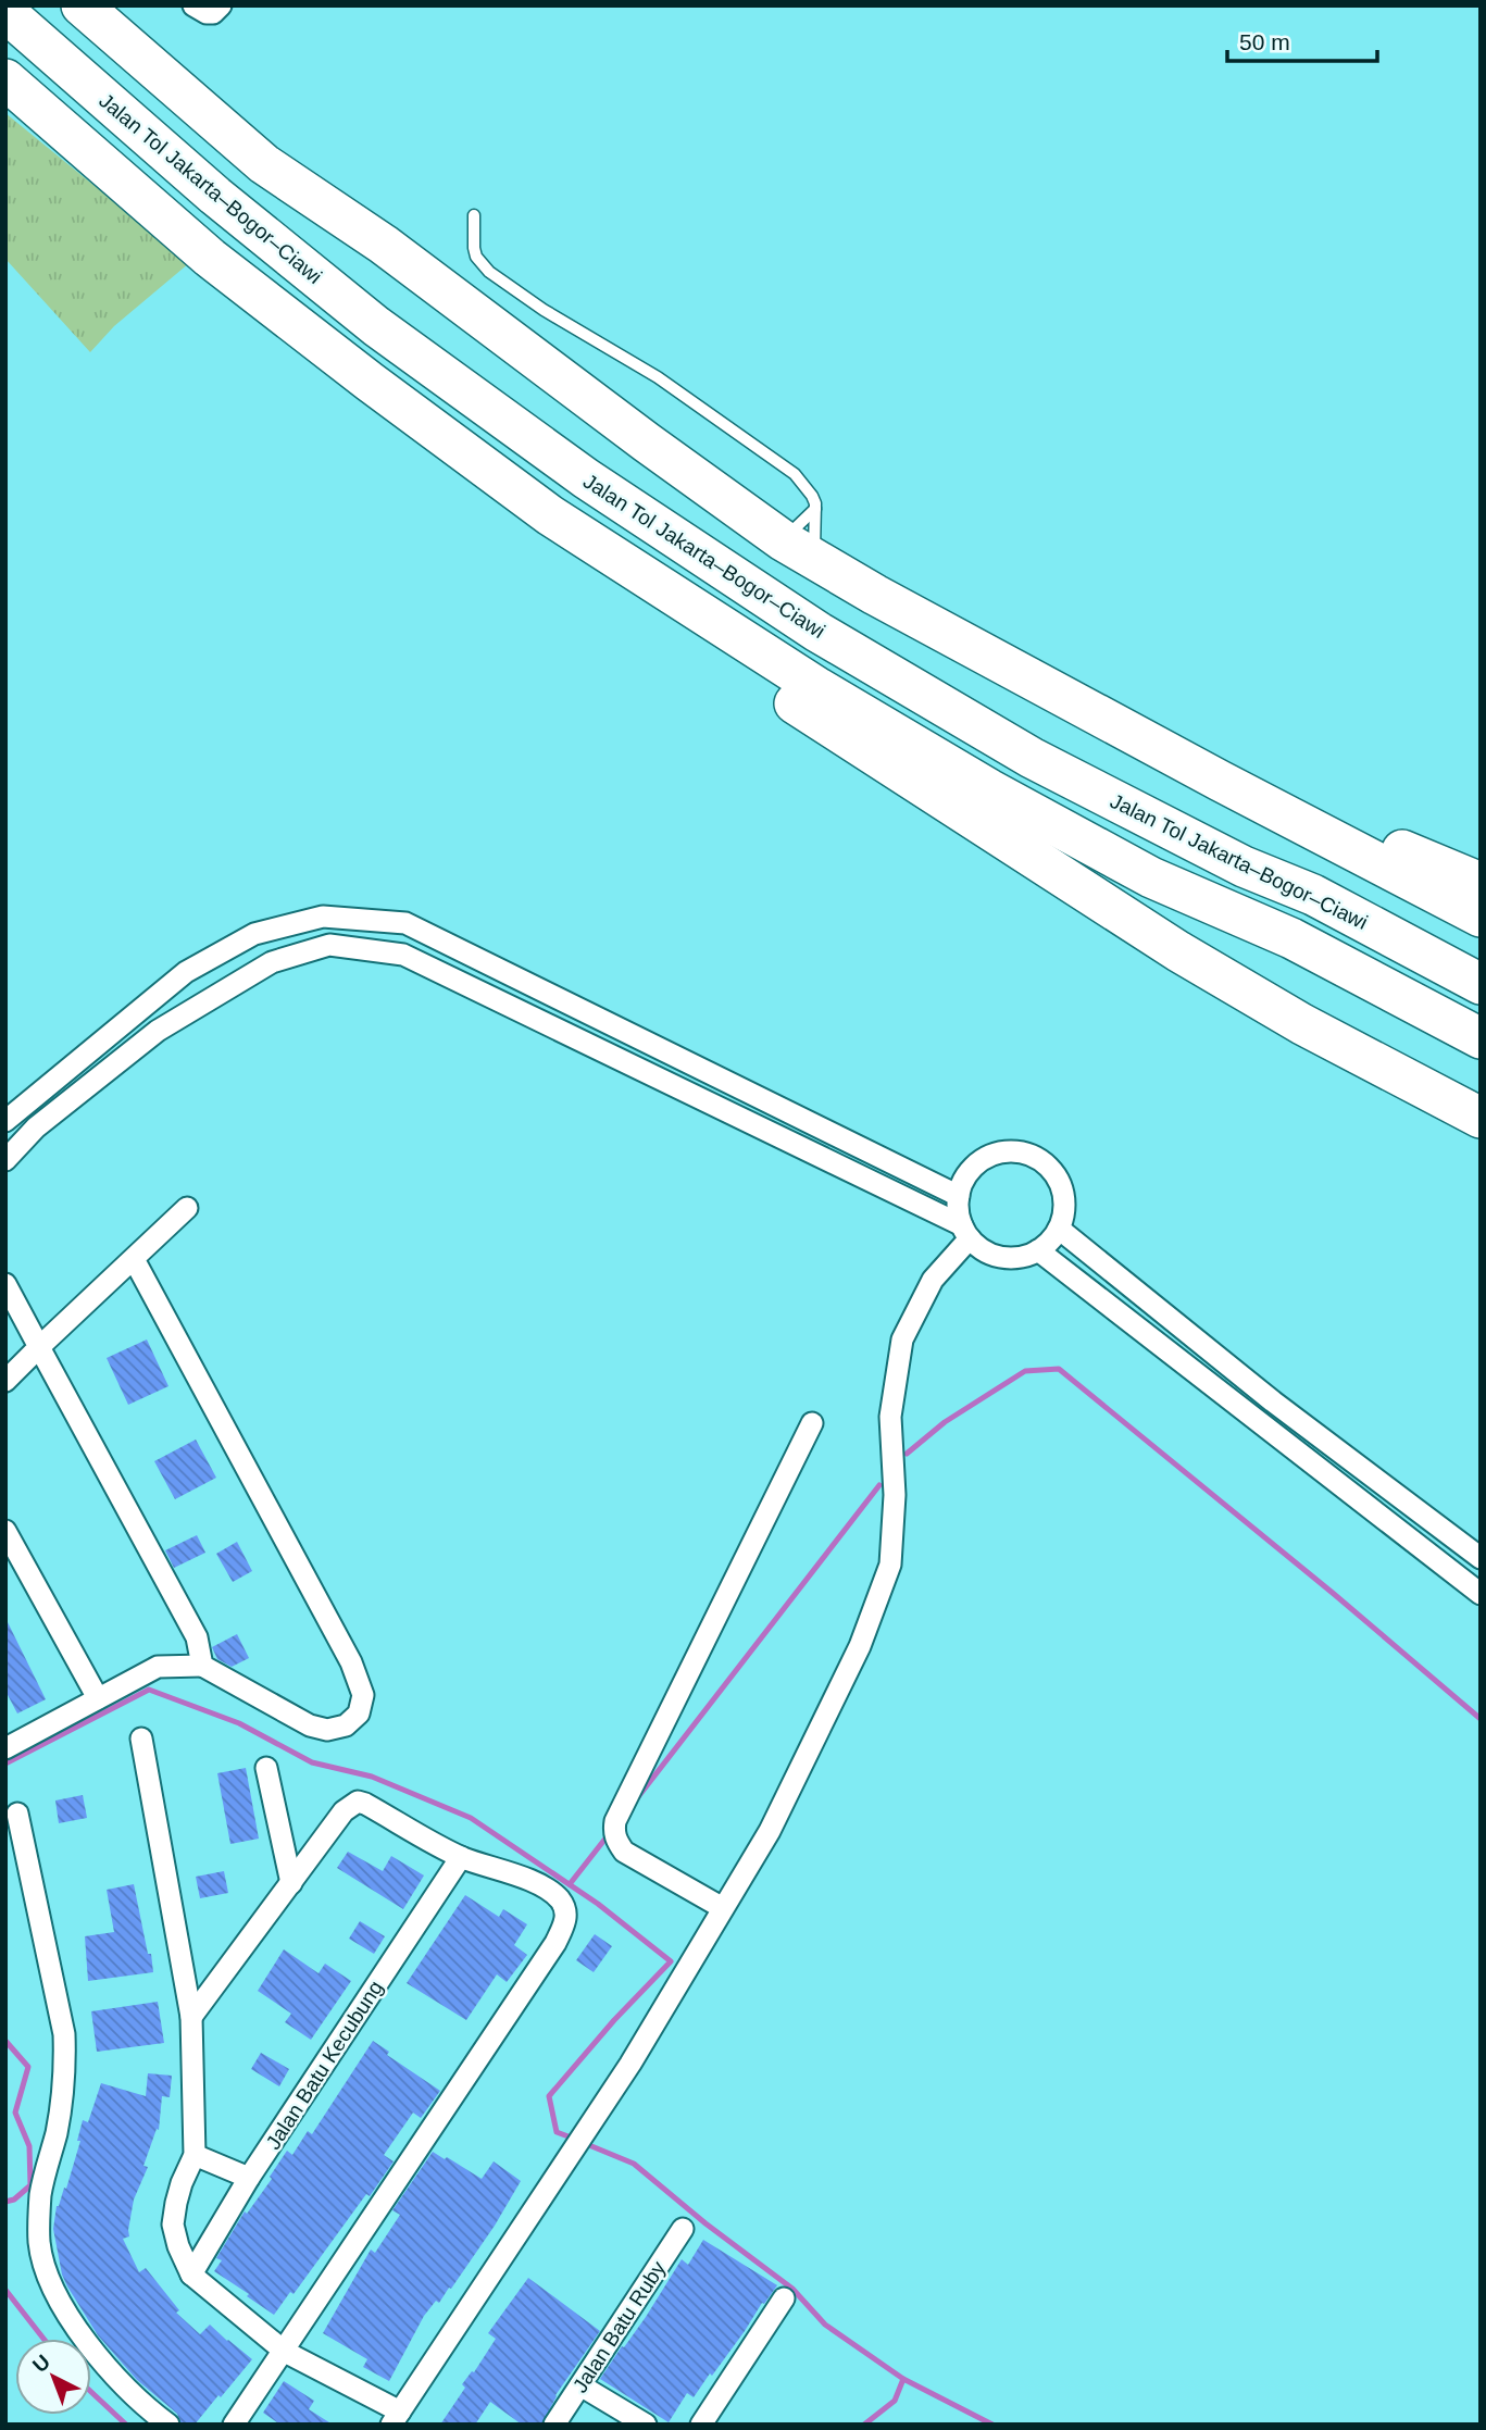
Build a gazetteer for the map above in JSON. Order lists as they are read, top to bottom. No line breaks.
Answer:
{"streets":{"highway":["Jalan Tol Jakarta–Bogor–Ciawi"],"street":["Jalan Batu Kecubung","Jalan Batu Ruby"]},"scale_bar":"50 m","north":"top left"}
